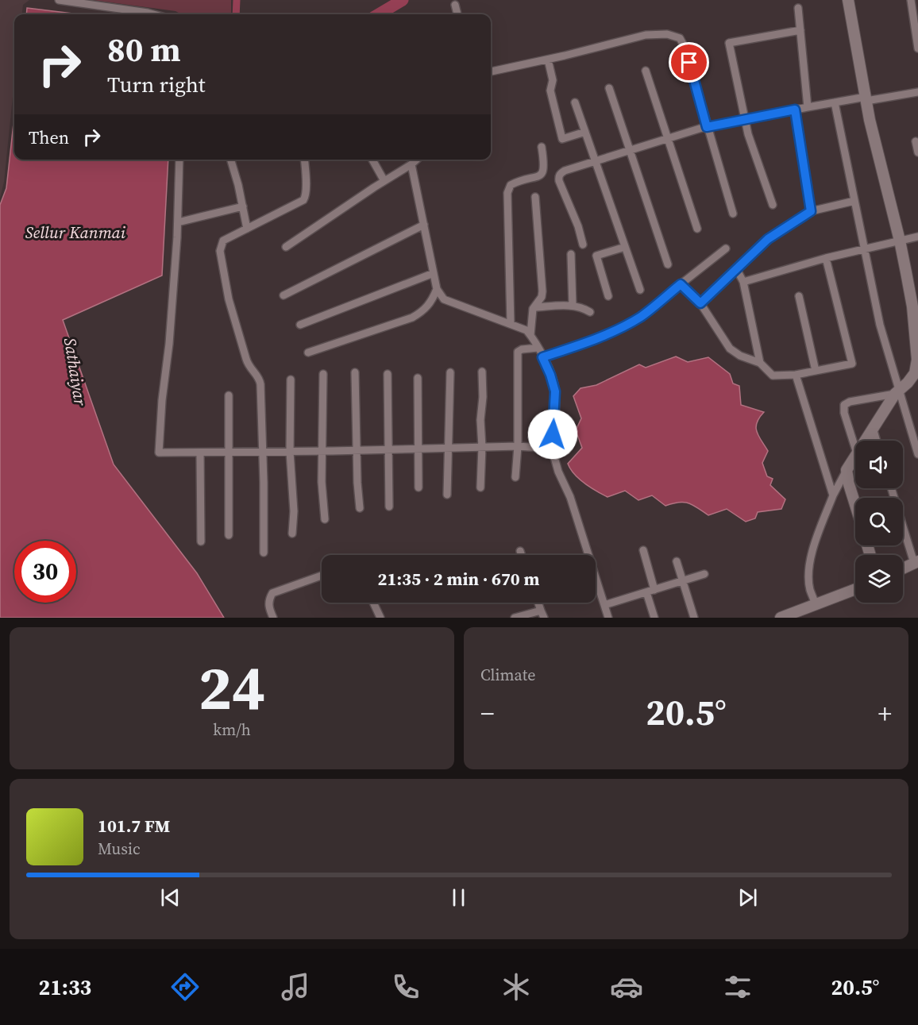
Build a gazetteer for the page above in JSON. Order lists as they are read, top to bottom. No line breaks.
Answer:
{"water":["Sellur Kanmai","Sathaiyar"],"page":{"turn":["80 m","Turn right"],"then":"Then","limit":"30","trip":"21:35 · 2 min · 670 m","tile":[["24","km/h"],"Climate"],"heat":["−","20.5°","+"],"song":["101.7 FM","Music"],"tabs":["21:33","20.5°"]}}
